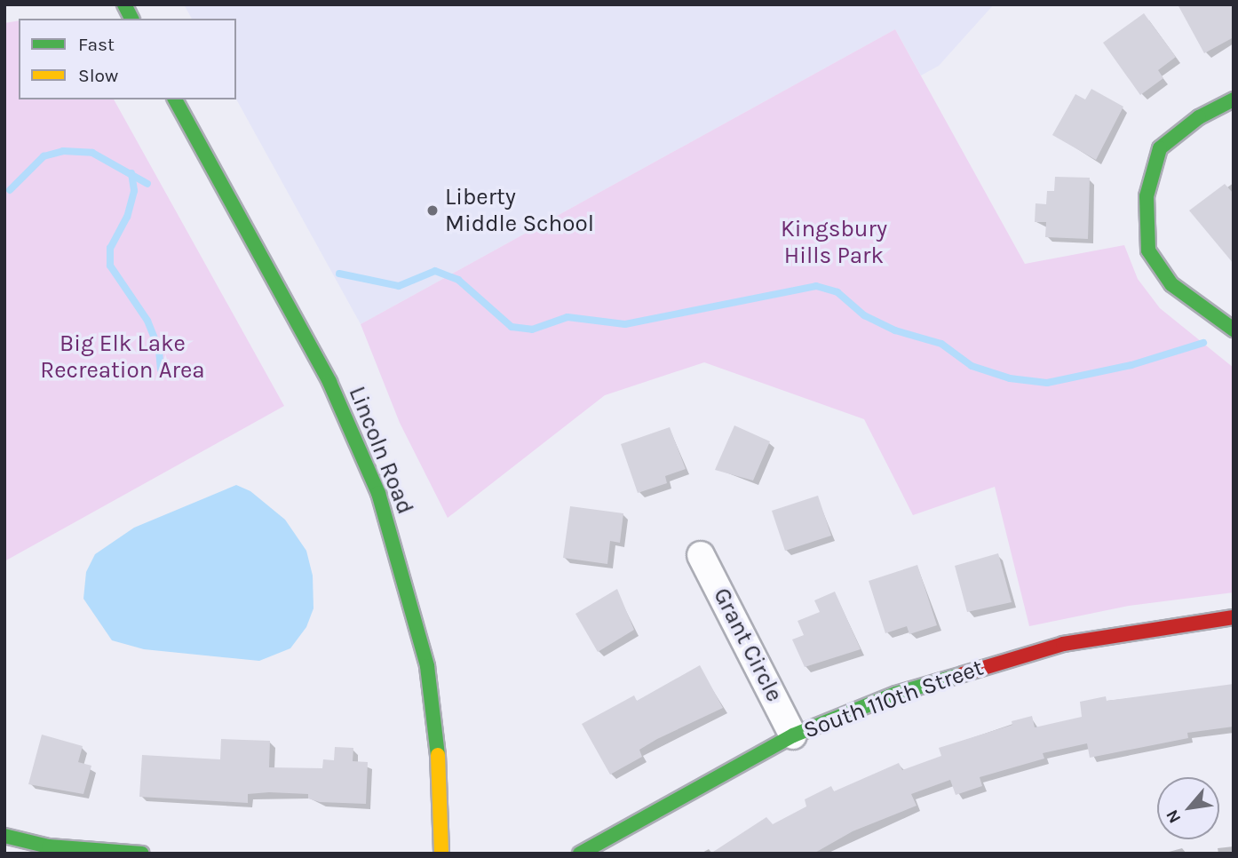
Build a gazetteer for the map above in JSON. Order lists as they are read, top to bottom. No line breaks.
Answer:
{"streets":{"street":["Lincoln Road","Grant Circle","South 110th Street"]},"crossings":[["Grant Circle","South 110th Street"]],"parks":["Kingsbury Hills Park","Big Elk Lake Recreation Area"],"places":["Liberty Middle School"],"legend":["Fast","Slow"],"north":"bottom left"}
